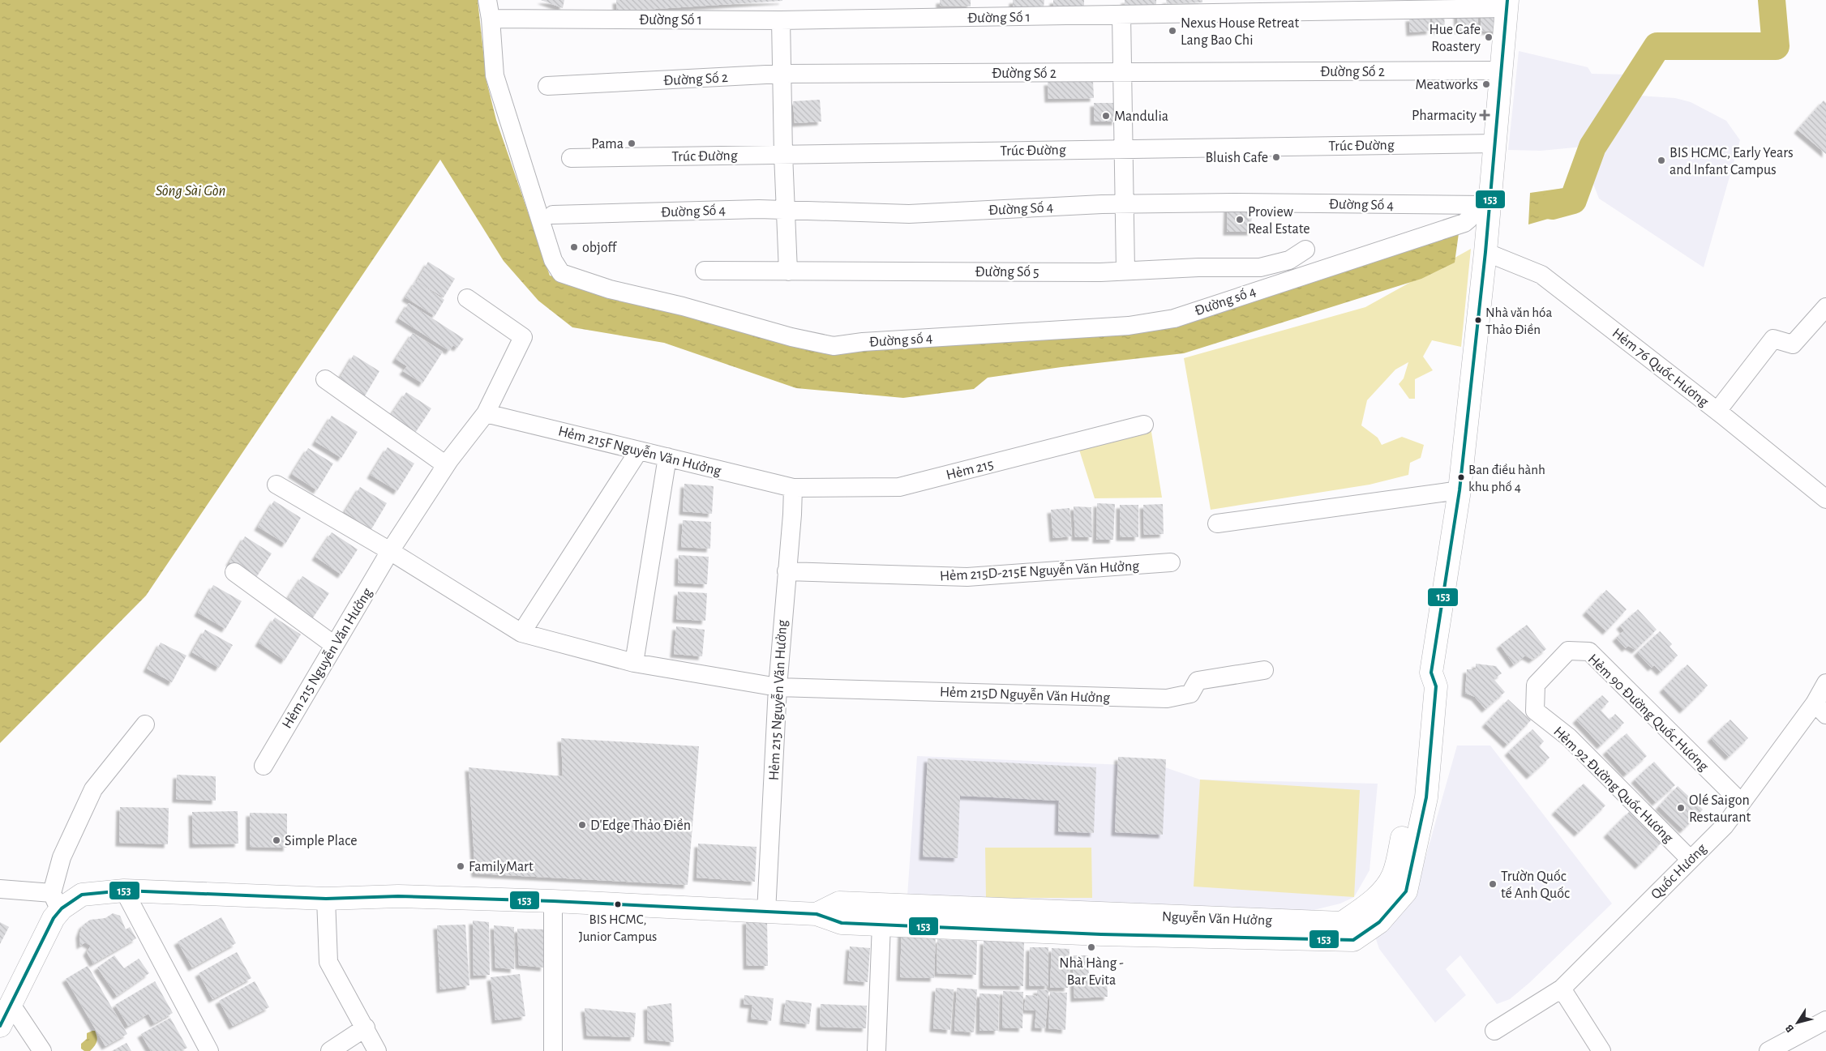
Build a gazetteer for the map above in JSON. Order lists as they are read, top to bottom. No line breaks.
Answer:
{"streets":{"main road":["Nguyễn Văn Hưởng"],"street":["Đường Số 1","Đường Số 2","Trúc Đường","Đường Số 4","Đường Số 5","Đường số 4","Hẻm 76 Quốc Hương","Hẻm 215F Nguyễn Văn Hưởng","Hẻm 215","Hẻm 215D-215E Nguyễn Văn Hưởng","Hẻm 215 Nguyễn Văn Hưởng","Hẻm 215D Nguyễn Văn Hưởng","Hẻm 90 Đường Quốc Hương","Hẻm 92 Đường Quốc Hương","Quốc Hương"]},"crossings":[["Đường Số 1","Nguyễn Văn Hưởng"],["Đường Số 2","Nguyễn Văn Hưởng"],["Trúc Đường","Nguyễn Văn Hưởng"],["Đường Số 4","Đường số 4"],["Đường Số 4","Nguyễn Văn Hưởng"],["Đường số 4","Nguyễn Văn Hưởng"],["Hẻm 76 Quốc Hương","Nguyễn Văn Hưởng"],["Hẻm 215F Nguyễn Văn Hưởng","Hẻm 215"],["Hẻm 215F Nguyễn Văn Hưởng","Hẻm 215 Nguyễn Văn Hưởng"],["Hẻm 215","Hẻm 215 Nguyễn Văn Hưởng"],["Hẻm 215D-215E Nguyễn Văn Hưởng","Hẻm 215 Nguyễn Văn Hưởng"],["Hẻm 215 Nguyễn Văn Hưởng","Hẻm 215D Nguyễn Văn Hưởng"],["Hẻm 215 Nguyễn Văn Hưởng","Nguyễn Văn Hưởng"],["Hẻm 90 Đường Quốc Hương","Hẻm 92 Đường Quốc Hương"],["Hẻm 90 Đường Quốc Hương","Quốc Hương"],["Hẻm 92 Đường Quốc Hương","Quốc Hương"]],"water":["Sông Sài Gòn"],"places":{"other":["Nexus House Retreat Lang Bao Chi","Hue Cafe Roastery","Meatworks","Mandulia","Pama","Bluish Cafe","BIS HCMC, Early Years and Infant Campus","Proview Real Estate","objoff","Nhà văn hóa Thảo Điền","Ban điều hành khu phố 4","Olé Saigon Restaurant","D'Edge Thảo Điền","Simple Place","FamilyMart","Trườn Quốc tế Anh Quốc","BIS HCMC, Junior Campus","Nhà Hàng - Bar Evita"],"health":["Pharmacity"]},"lines":["transit line 153"],"north":"bottom left"}
